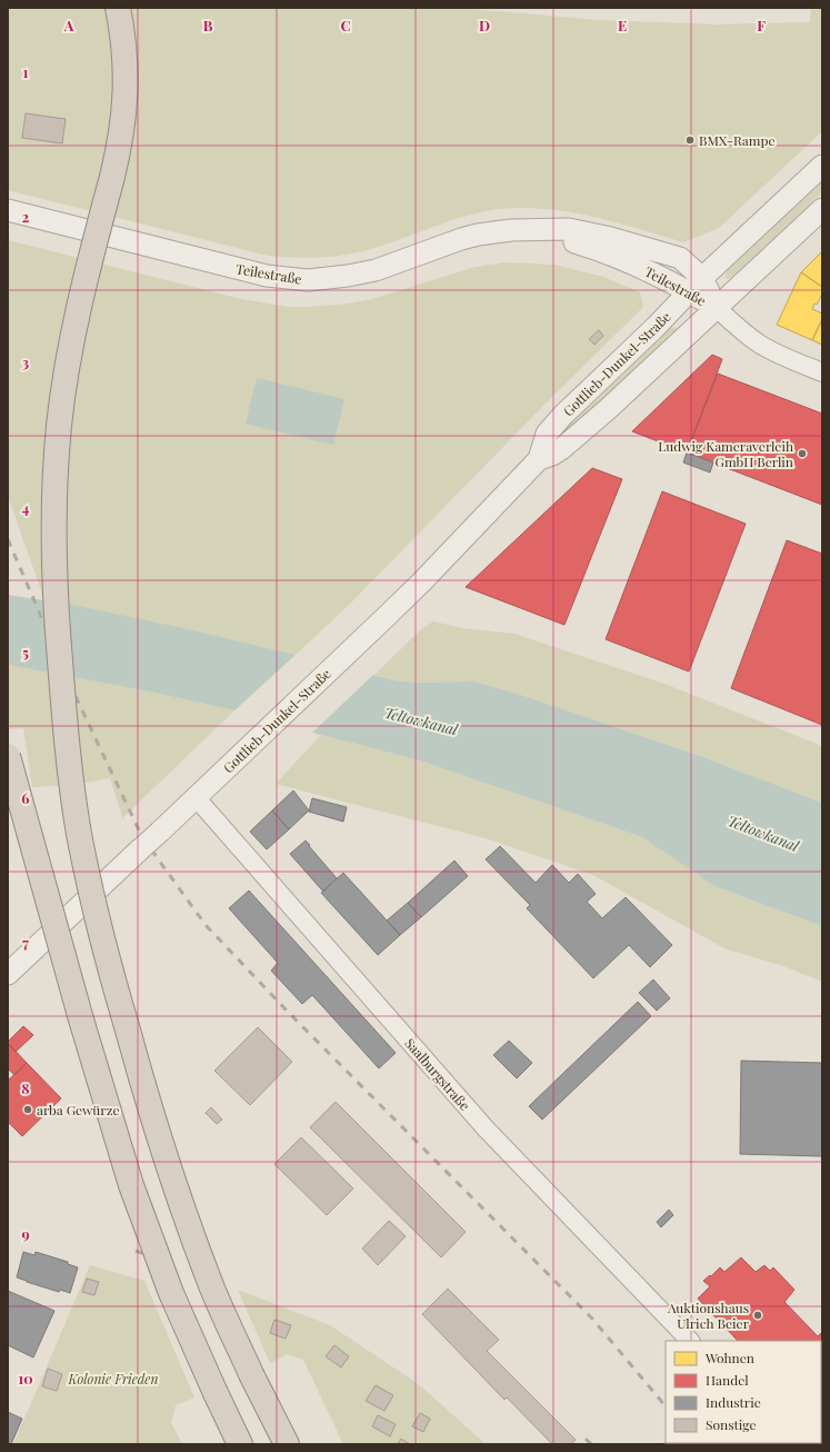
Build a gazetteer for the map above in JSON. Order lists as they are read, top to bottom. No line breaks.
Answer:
{"streets":{"street":["Teilestraße","Gottlieb-Dunkel-Straße","Saalburgstraße"]},"crossings":[["Teilestraße","Gottlieb-Dunkel-Straße"],["Gottlieb-Dunkel-Straße","Saalburgstraße"]],"water":["Teltowkanal"],"parks":["Kolonie Frieden"],"places":["BMX-Rampe","Ludwig Kameraverleih GmbH Berlin","arba Gewürze","Auktionshaus Ulrich Beier"],"legend":["Wohnen","Handel","Industrie","Sonstige"],"grid":{"columns":["A","B","C","D","E","F"],"rows":["1","2","3","4","5","6","7","8","9","10"]}}
